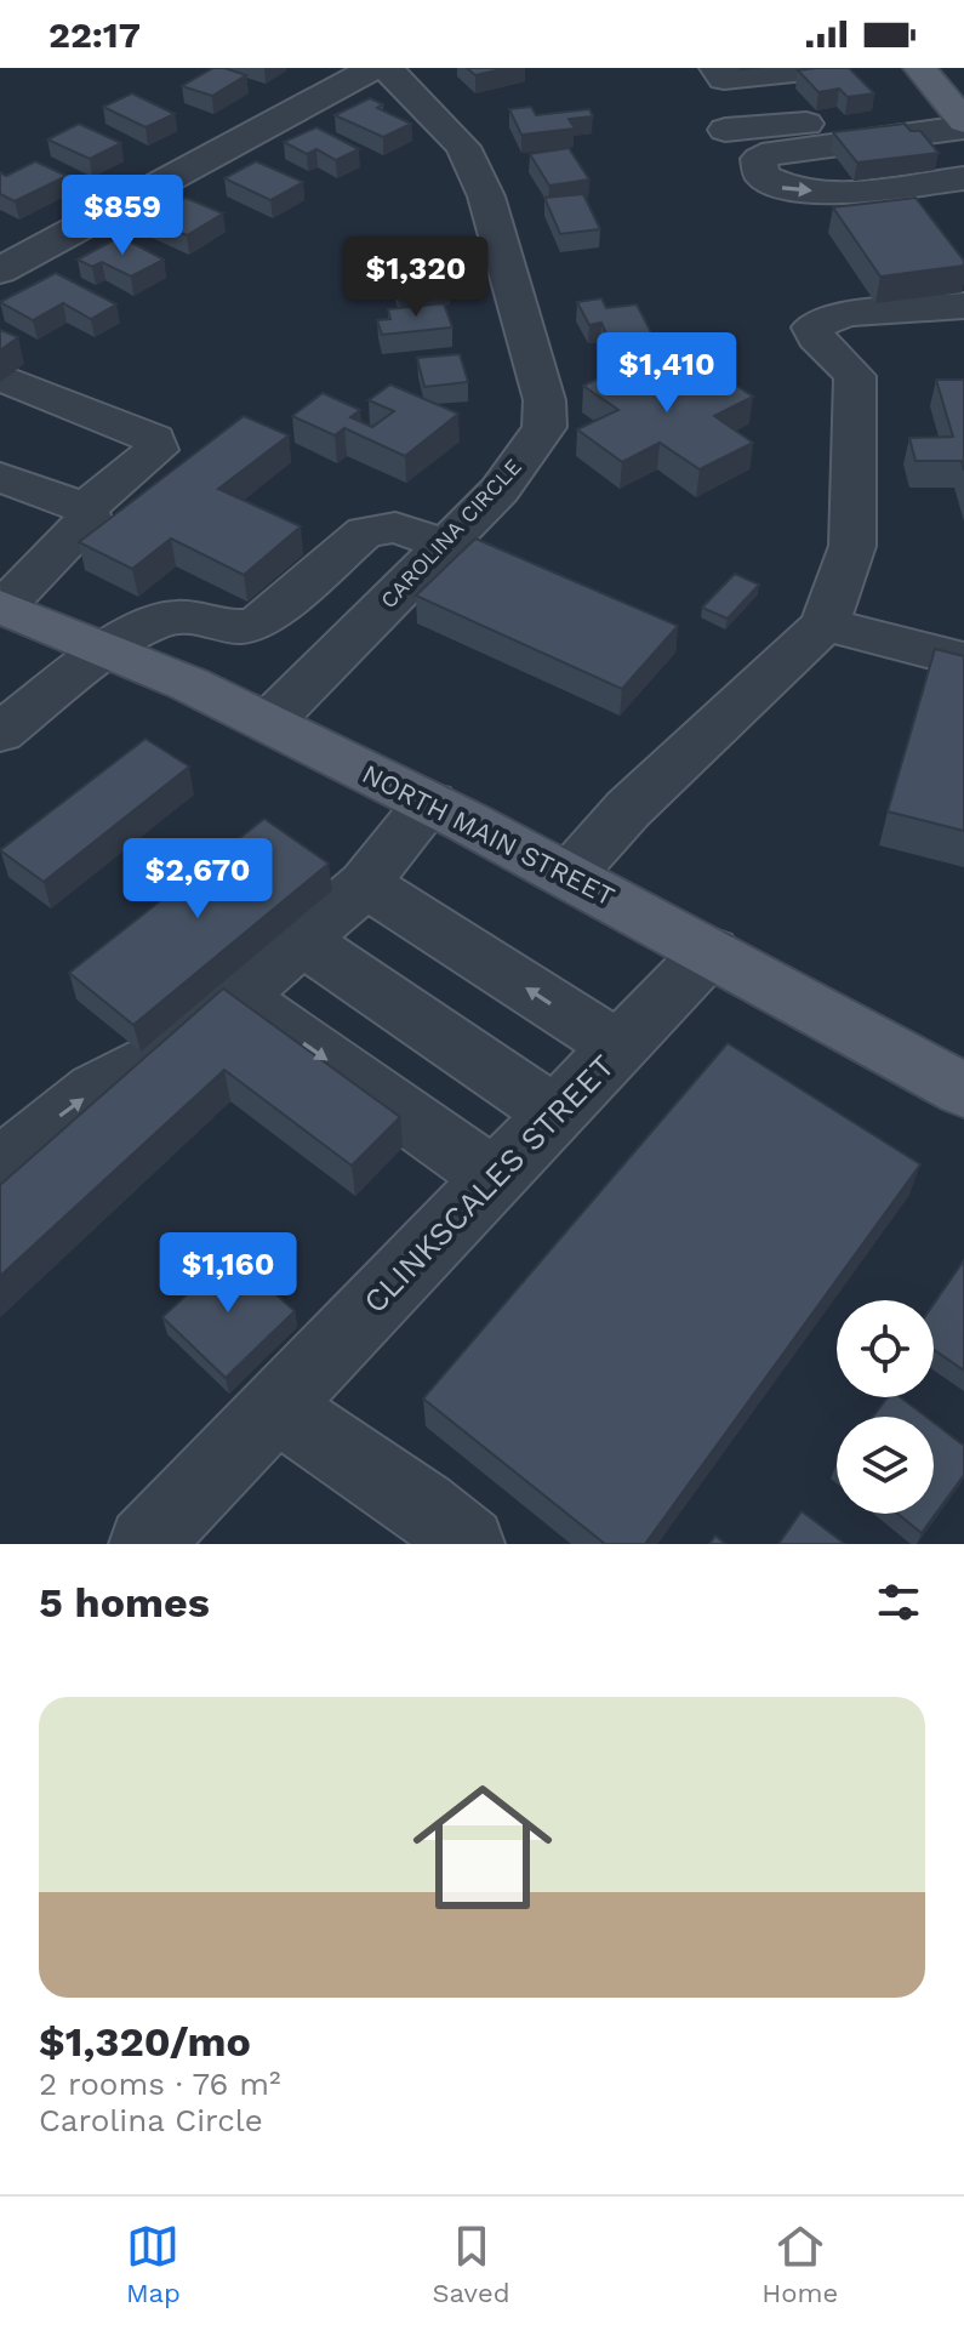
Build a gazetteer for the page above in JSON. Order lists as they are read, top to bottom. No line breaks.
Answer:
{"streets":{"main road":["NORTH MAIN STREET"],"street":["CAROLINA CIRCLE","CLINKSCALES STREET"]},"crossings":[["CAROLINA CIRCLE","NORTH MAIN STREET"],["NORTH MAIN STREET","CLINKSCALES STREET"]],"page":{"status":"22:17","price":["$859","$1,320","$1,410","$2,670","$1,160"],"heading":"5 homes","list":[{"name":"$1,320/mo","note":"2 rooms · 76 m² · Carolina Circle"}],"tabs":["Map","Saved","Home"]}}
